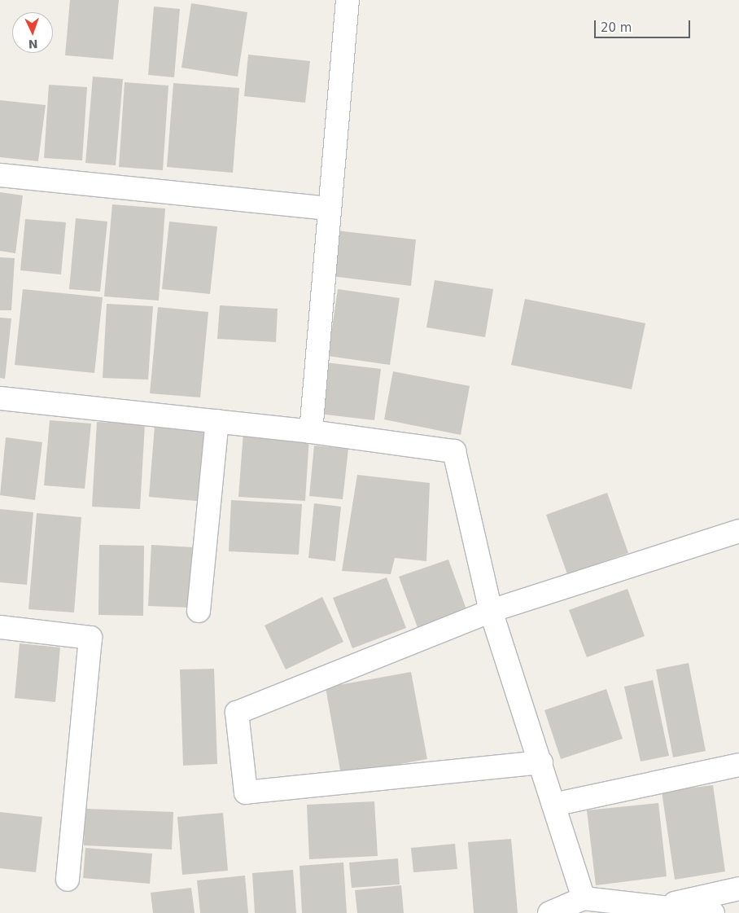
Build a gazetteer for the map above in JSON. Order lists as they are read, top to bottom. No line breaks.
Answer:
{"scale_bar":"20 m","north":"bottom"}
